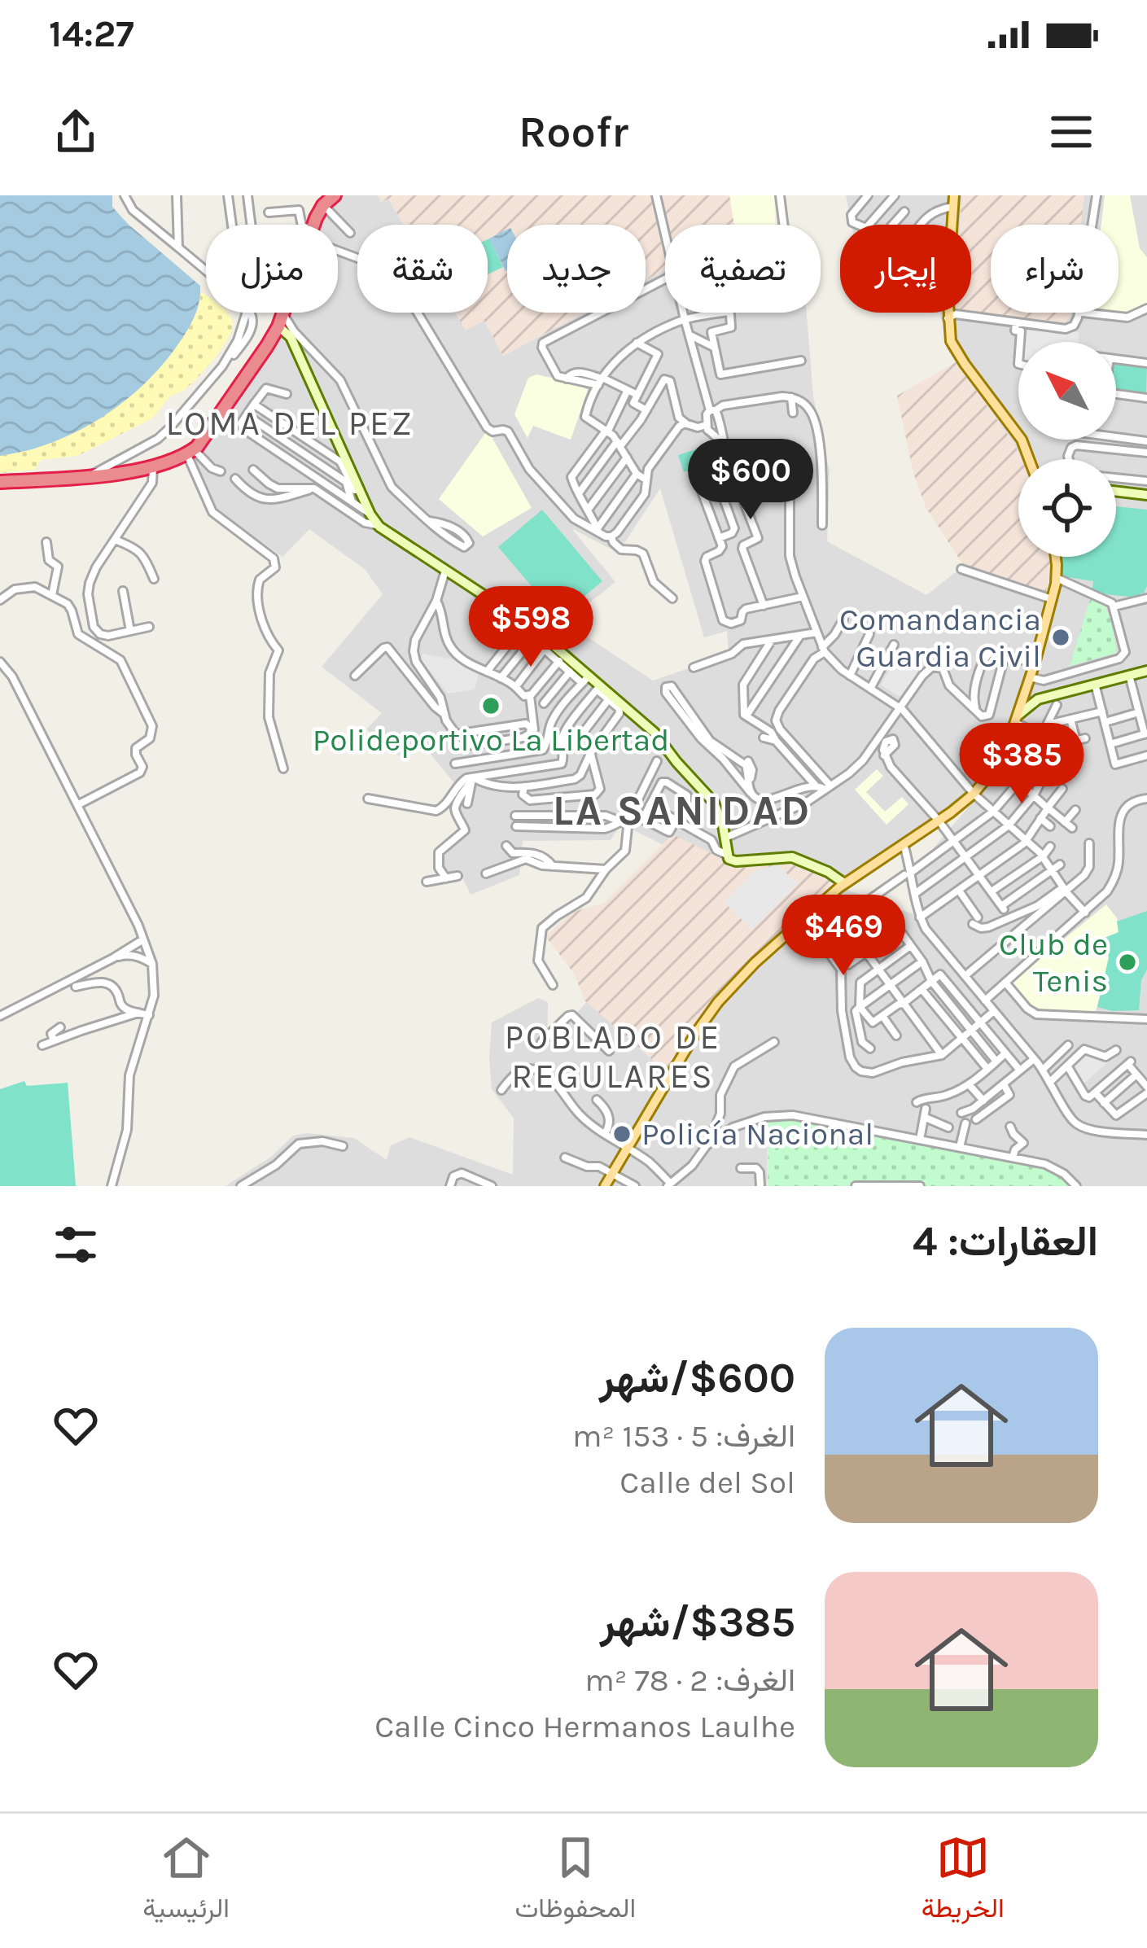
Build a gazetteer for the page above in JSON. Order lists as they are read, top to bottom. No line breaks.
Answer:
{"districts":["LOMA DEL PEZ","LA SANIDAD","POBLADO DE REGULARES"],"places":["Comandancia Guardia Civil","Polideportivo La Libertad","Club de Tenis","Policía Nacional"],"north":"top left","page":{"status":"14:27","header":"Roofr","chip":["شراء","إيجار","تصفية","جديد","شقة","منزل"],"price":["$600","$598","$385","$469"],"heading":"العقارات: 4","list":[{"name":"$600/شهر","note":"الغرف: 5 · 153 m² · Calle del Sol"},{"name":"$385/شهر","note":"الغرف: 2 · 78 m² · Calle Cinco Hermanos Laulhe"}],"tabs":["الخريطة","المحفوظات","الرئيسية"]}}
